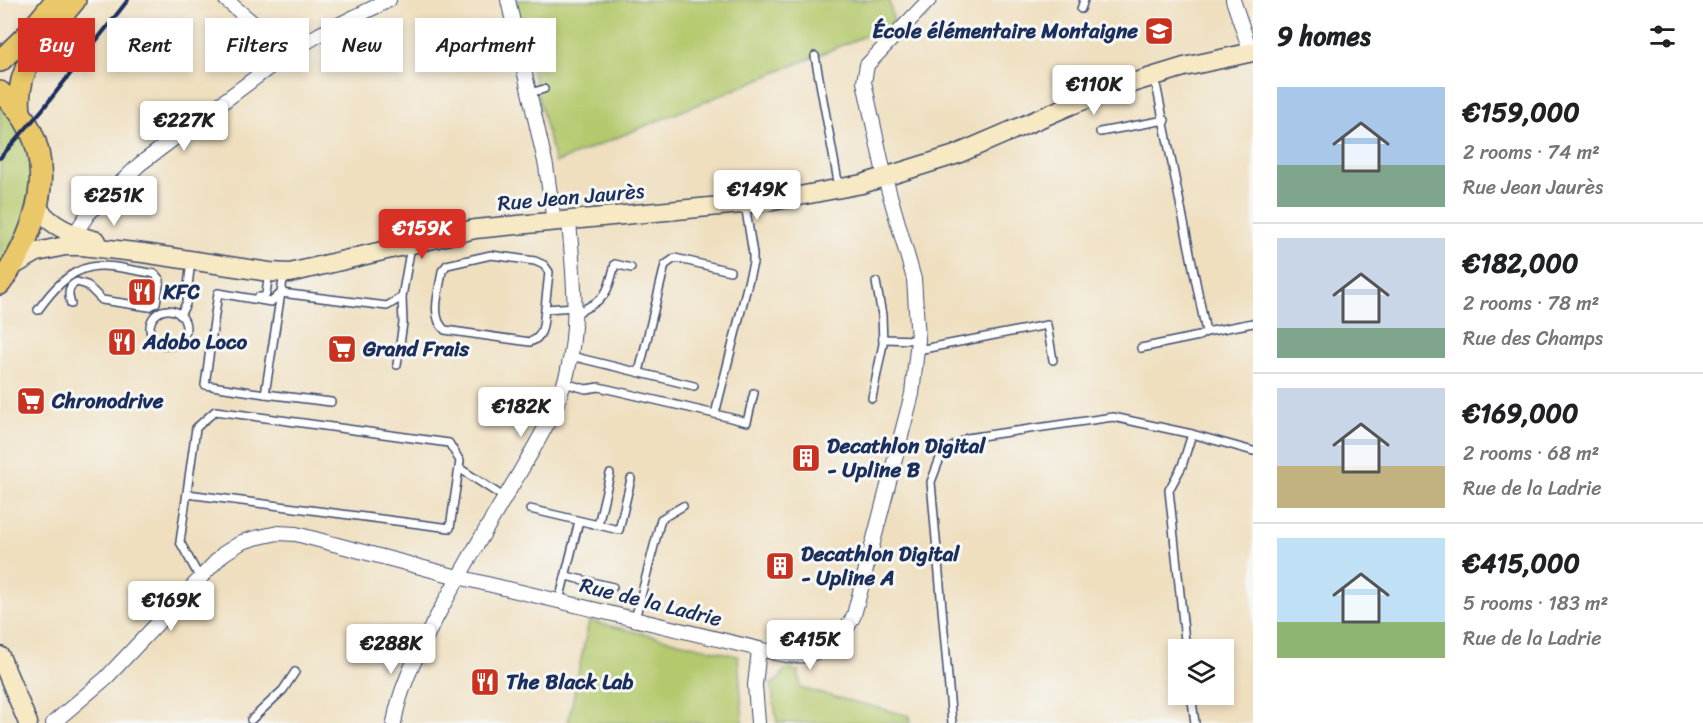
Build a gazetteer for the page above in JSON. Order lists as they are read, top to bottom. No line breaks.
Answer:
{"streets":{"street":["Rue Jean Jaurès","Rue de la Ladrie"]},"crossings":[["Rue Jean Jaurès","Rue de la Ladrie"]],"places":{"school or university":["École élémentaire Montaigne"],"restaurant":["KFC","Adobo Loco","The Black Lab"],"supermarket":["Grand Frais","Chronodrive"],"building":["Decathlon Digital - Upline B","Decathlon Digital - Upline A"]},"page":{"heading":"9 homes","chip":["Buy","Rent","Filters","New","Apartment"],"price":["€110K","€227K","€149K","€251K","€159K","€182K","€169K","€415K","€288K"],"list":[{"name":"€159,000","note":"2 rooms · 74 m² · Rue Jean Jaurès"},{"name":"€182,000","note":"2 rooms · 78 m² · Rue des Champs"},{"name":"€169,000","note":"2 rooms · 68 m² · Rue de la Ladrie"},{"name":"€415,000","note":"5 rooms · 183 m² · Rue de la Ladrie"}]}}
